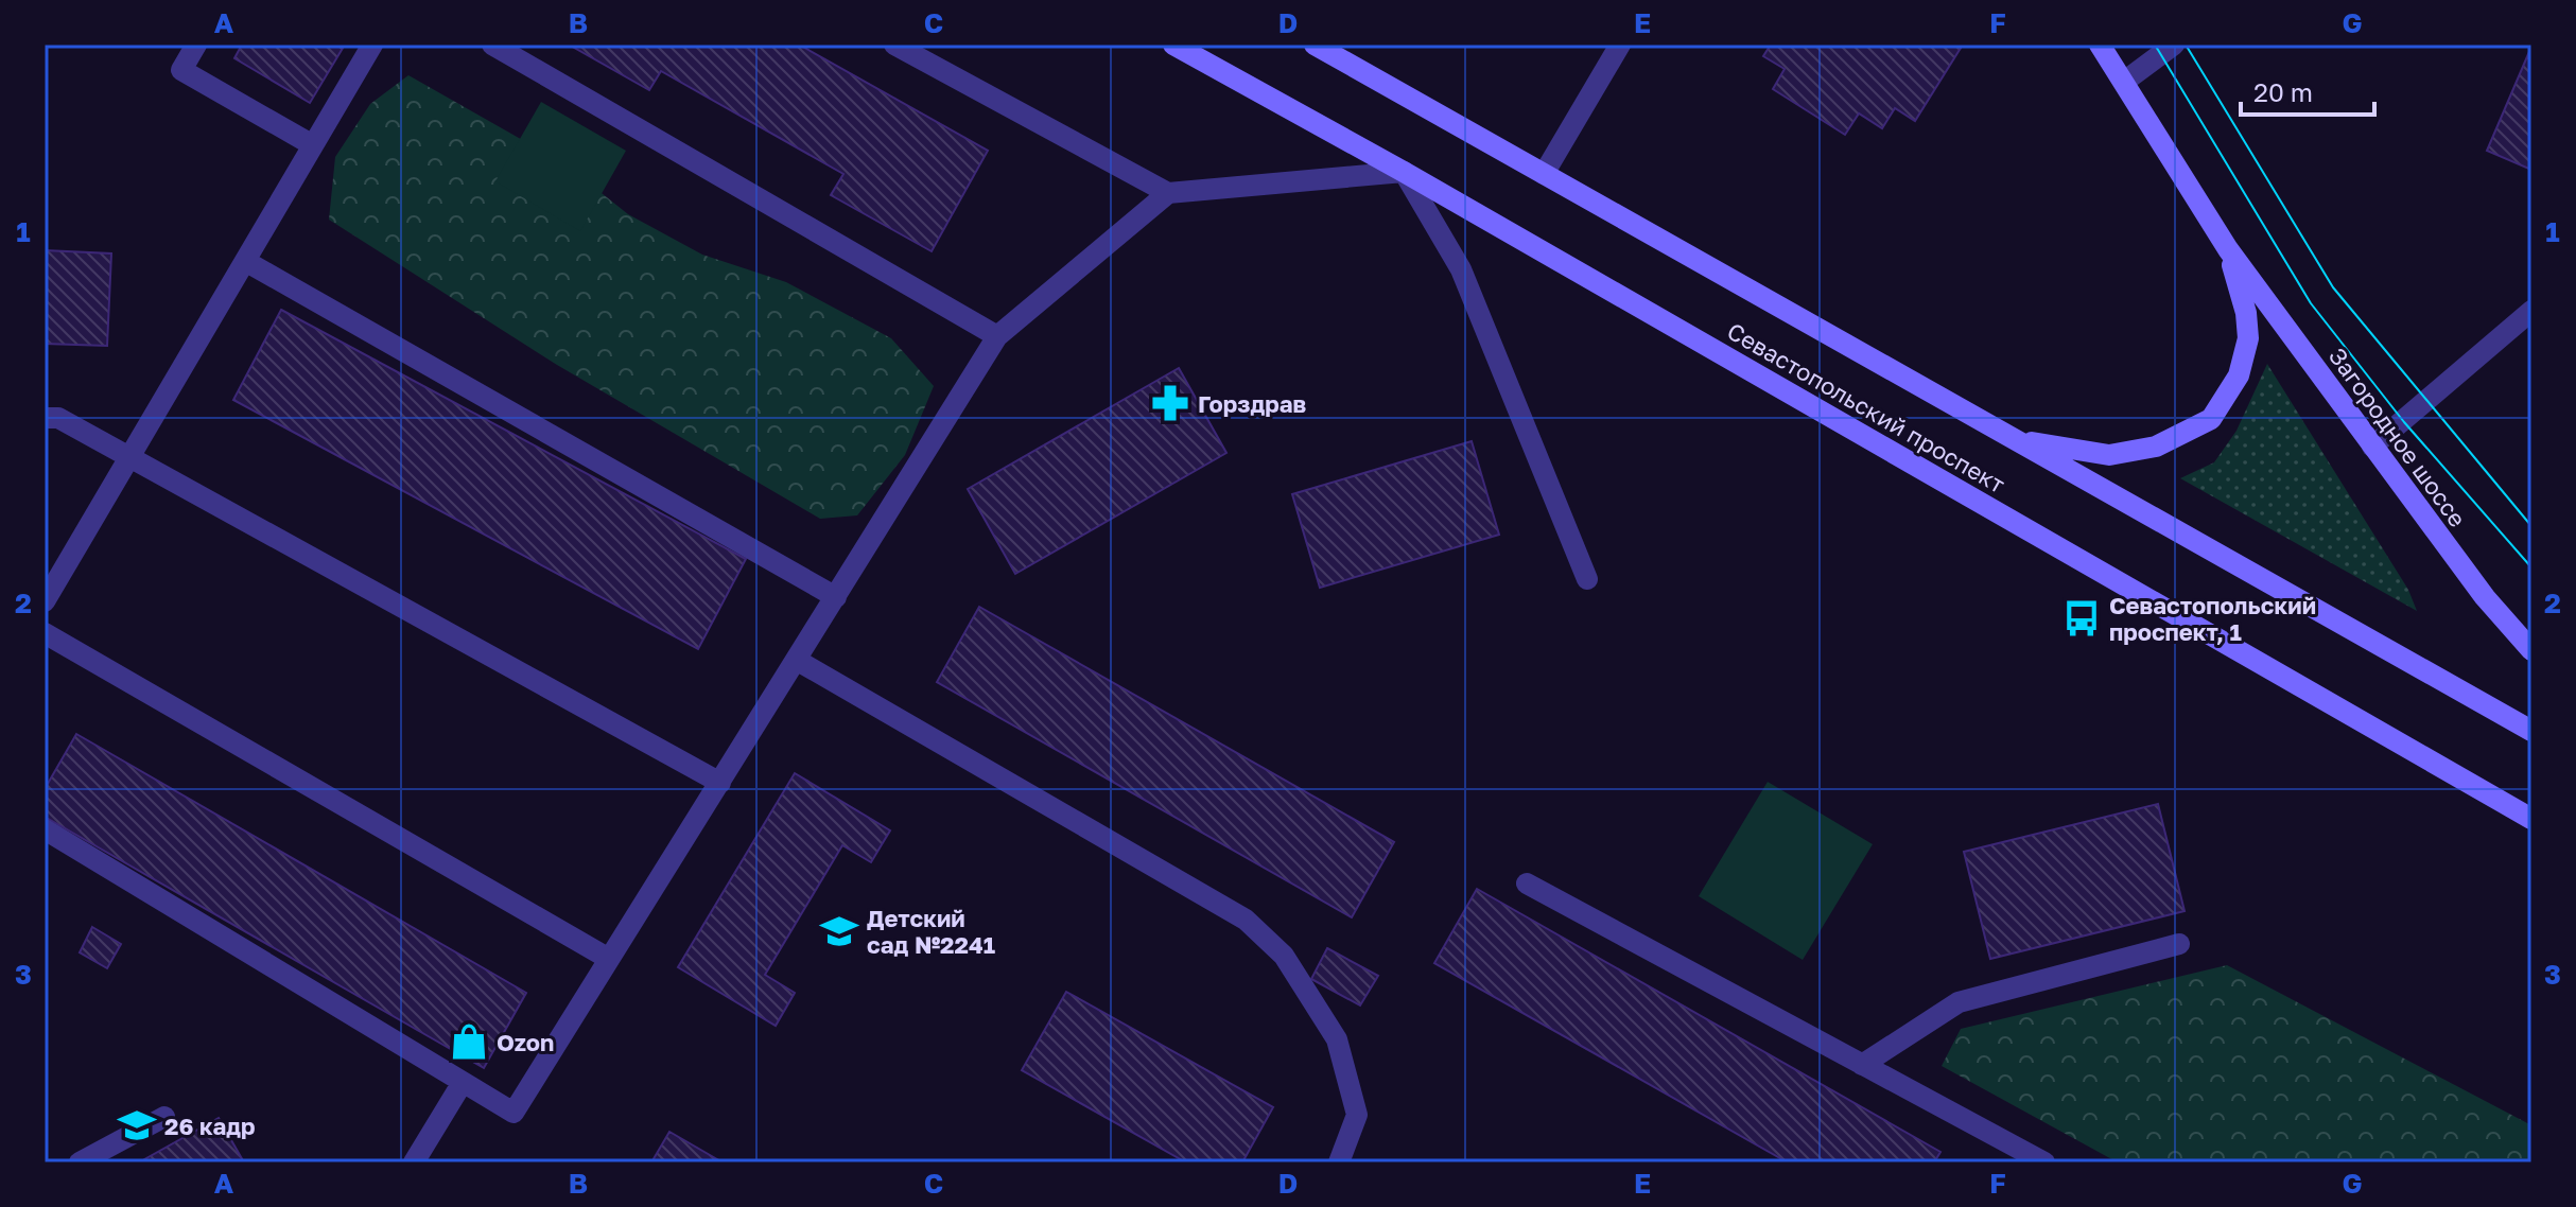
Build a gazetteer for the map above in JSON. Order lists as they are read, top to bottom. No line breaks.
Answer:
{"streets":{"main road":["Севастопольский проспект","Загородное шоссе"]},"crossings":[["Севастопольский проспект","Загородное шоссе"]],"places":{"pharmacy":["Горздрав"],"bus stop":["Севастопольский проспект, 1"],"school or university":["Детский сад №2241","26 кадр"],"shop":["Ozon"]},"scale_bar":"20 m","grid":{"columns":["A","B","C","D","E","F","G"],"rows":["1","2","3"]}}
